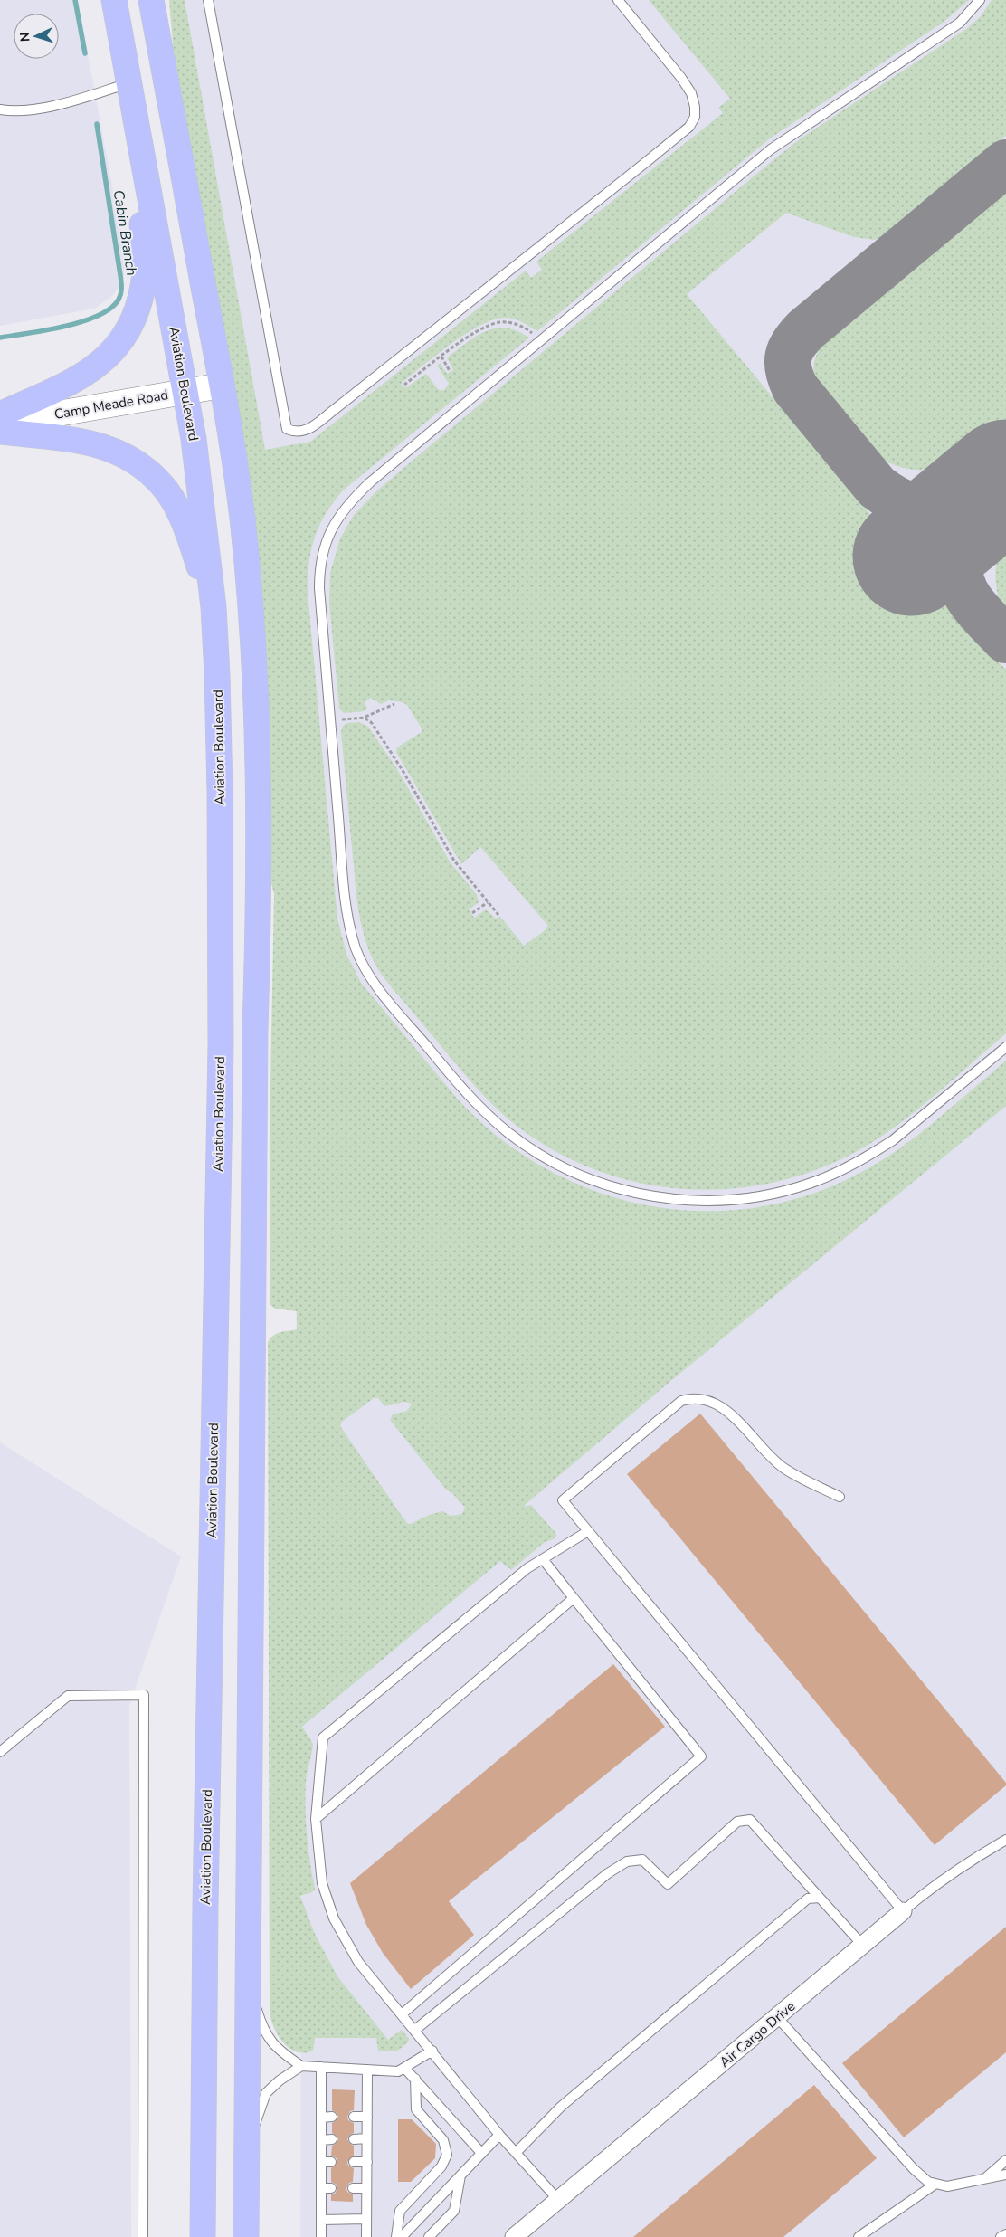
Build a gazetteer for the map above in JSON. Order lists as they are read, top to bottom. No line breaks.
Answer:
{"streets":{"main road":["Aviation Boulevard","Camp Meade Road"],"street":["Air Cargo Drive"]},"crossings":[["Aviation Boulevard","Camp Meade Road"]],"water":["Cabin Branch"],"north":"left"}
